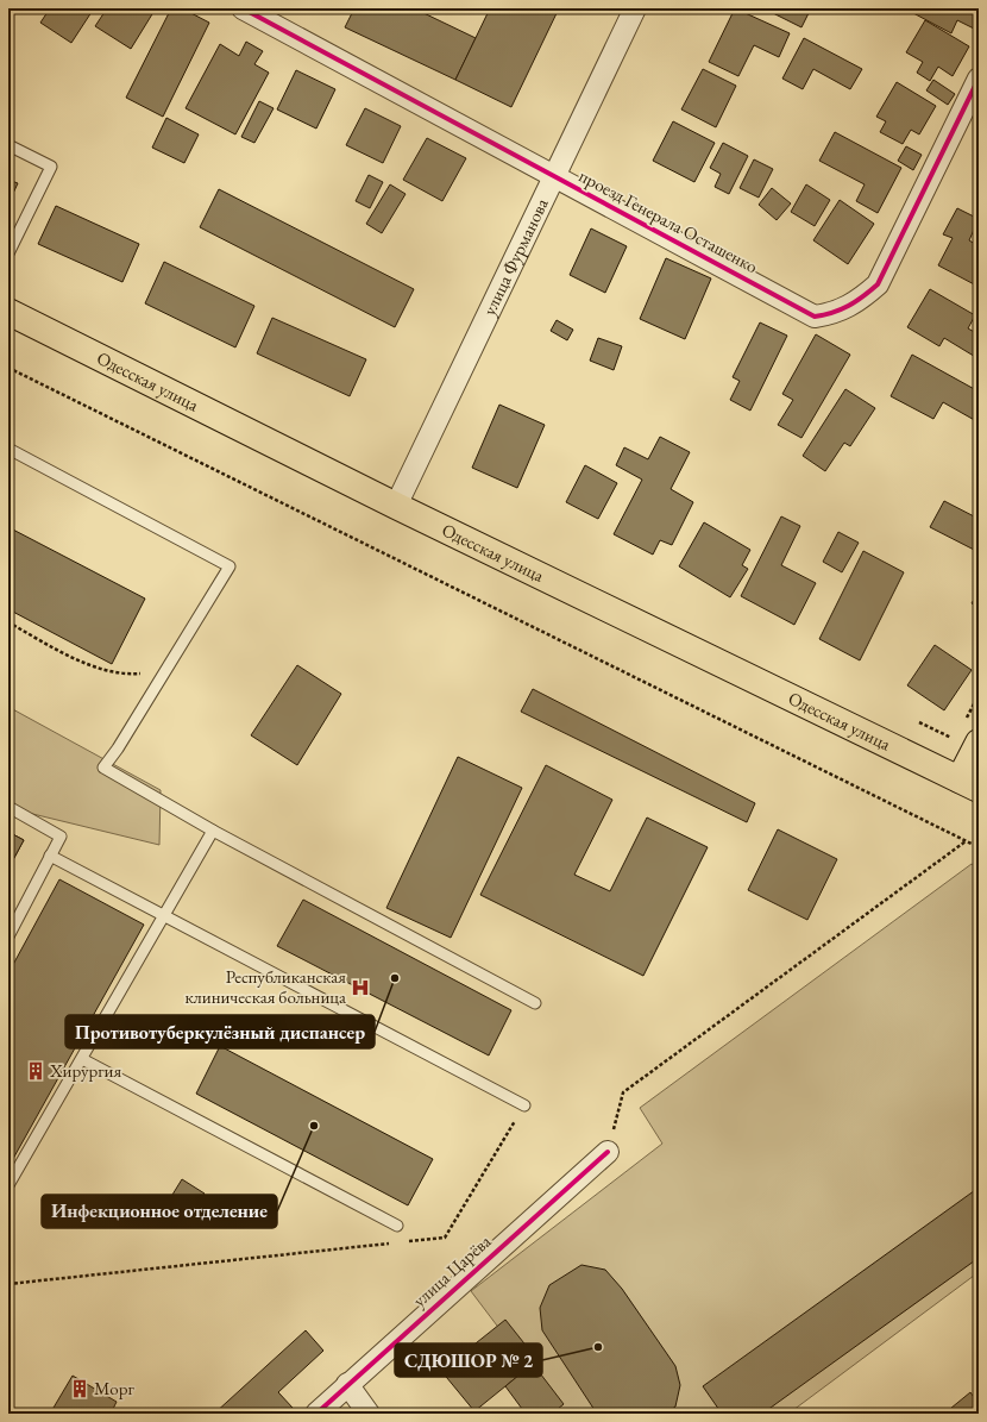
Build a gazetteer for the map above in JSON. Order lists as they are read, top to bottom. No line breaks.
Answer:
{"streets":{"main road":["Одесская улица"],"street":["проезд Генерала Осташенко","улица Фурманова","улица Царёва"]},"crossings":[["проезд Генерала Осташенко","улица Фурманова"],["улица Фурманова","Одесская улица"]],"places":{"other":["Противотуберкулёзный диспансер","Инфекционное отделение","СДЮШОР № 2"],"hospital":["Республиканская клиническая больница"],"building":["Хирургия","Морг"]}}
